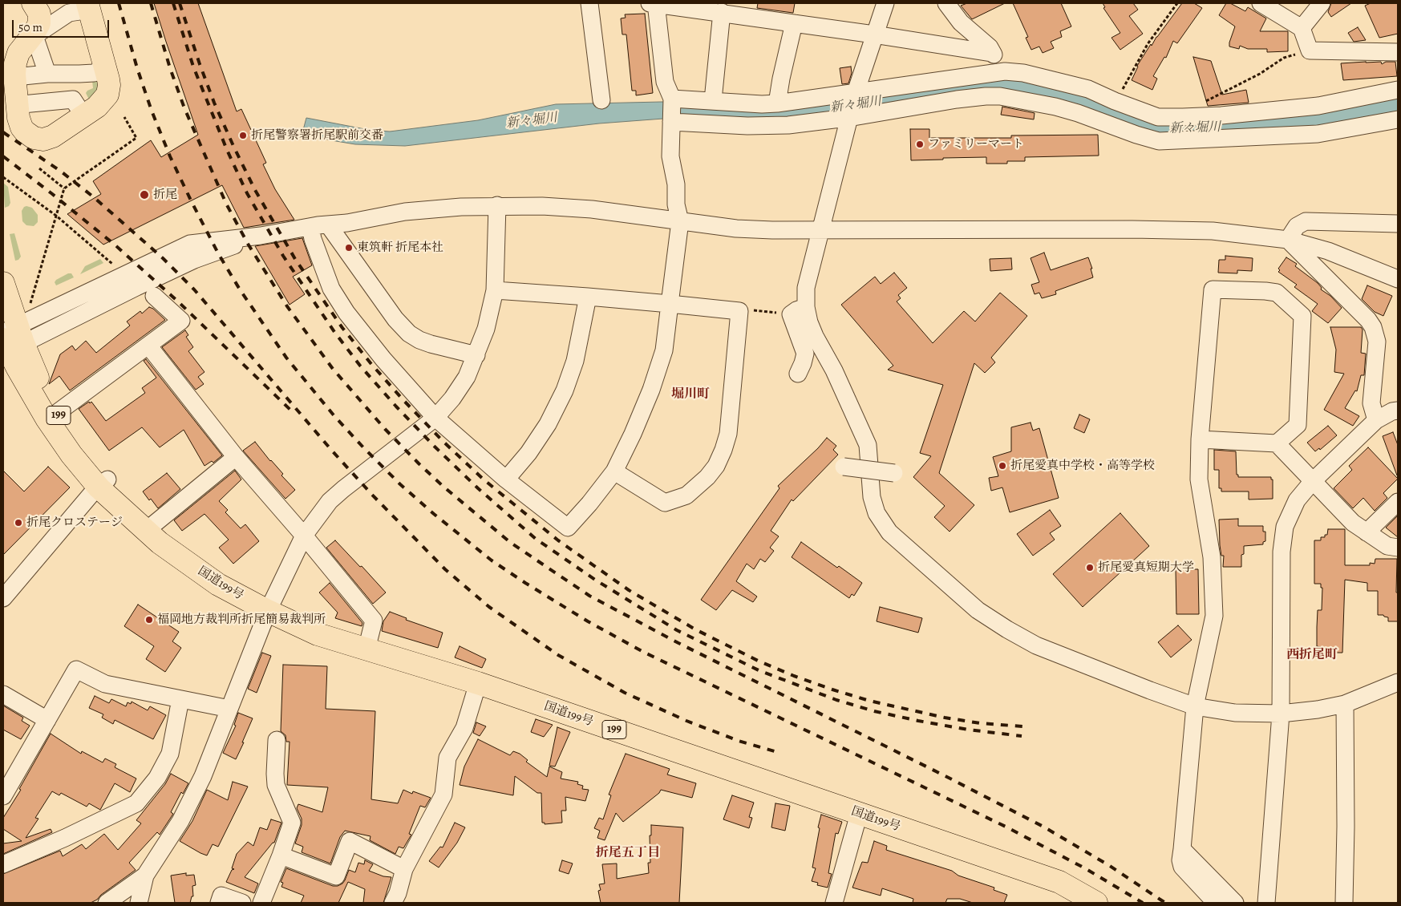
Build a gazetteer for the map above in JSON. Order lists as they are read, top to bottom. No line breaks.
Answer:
{"streets":{"main road":["199","国道199号"]},"districts":["堀川町","西折尾町","折尾五丁目"],"water":["新々堀川"],"places":["折尾警察署折尾駅前交番","ファミリーマート","折尾","東筑軒 折尾本社","折尾愛真中学校・高等学校","折尾クロステージ","折尾愛真短期大学","福岡地方裁判所折尾簡易裁判所"],"scale_bar":"50 m"}
